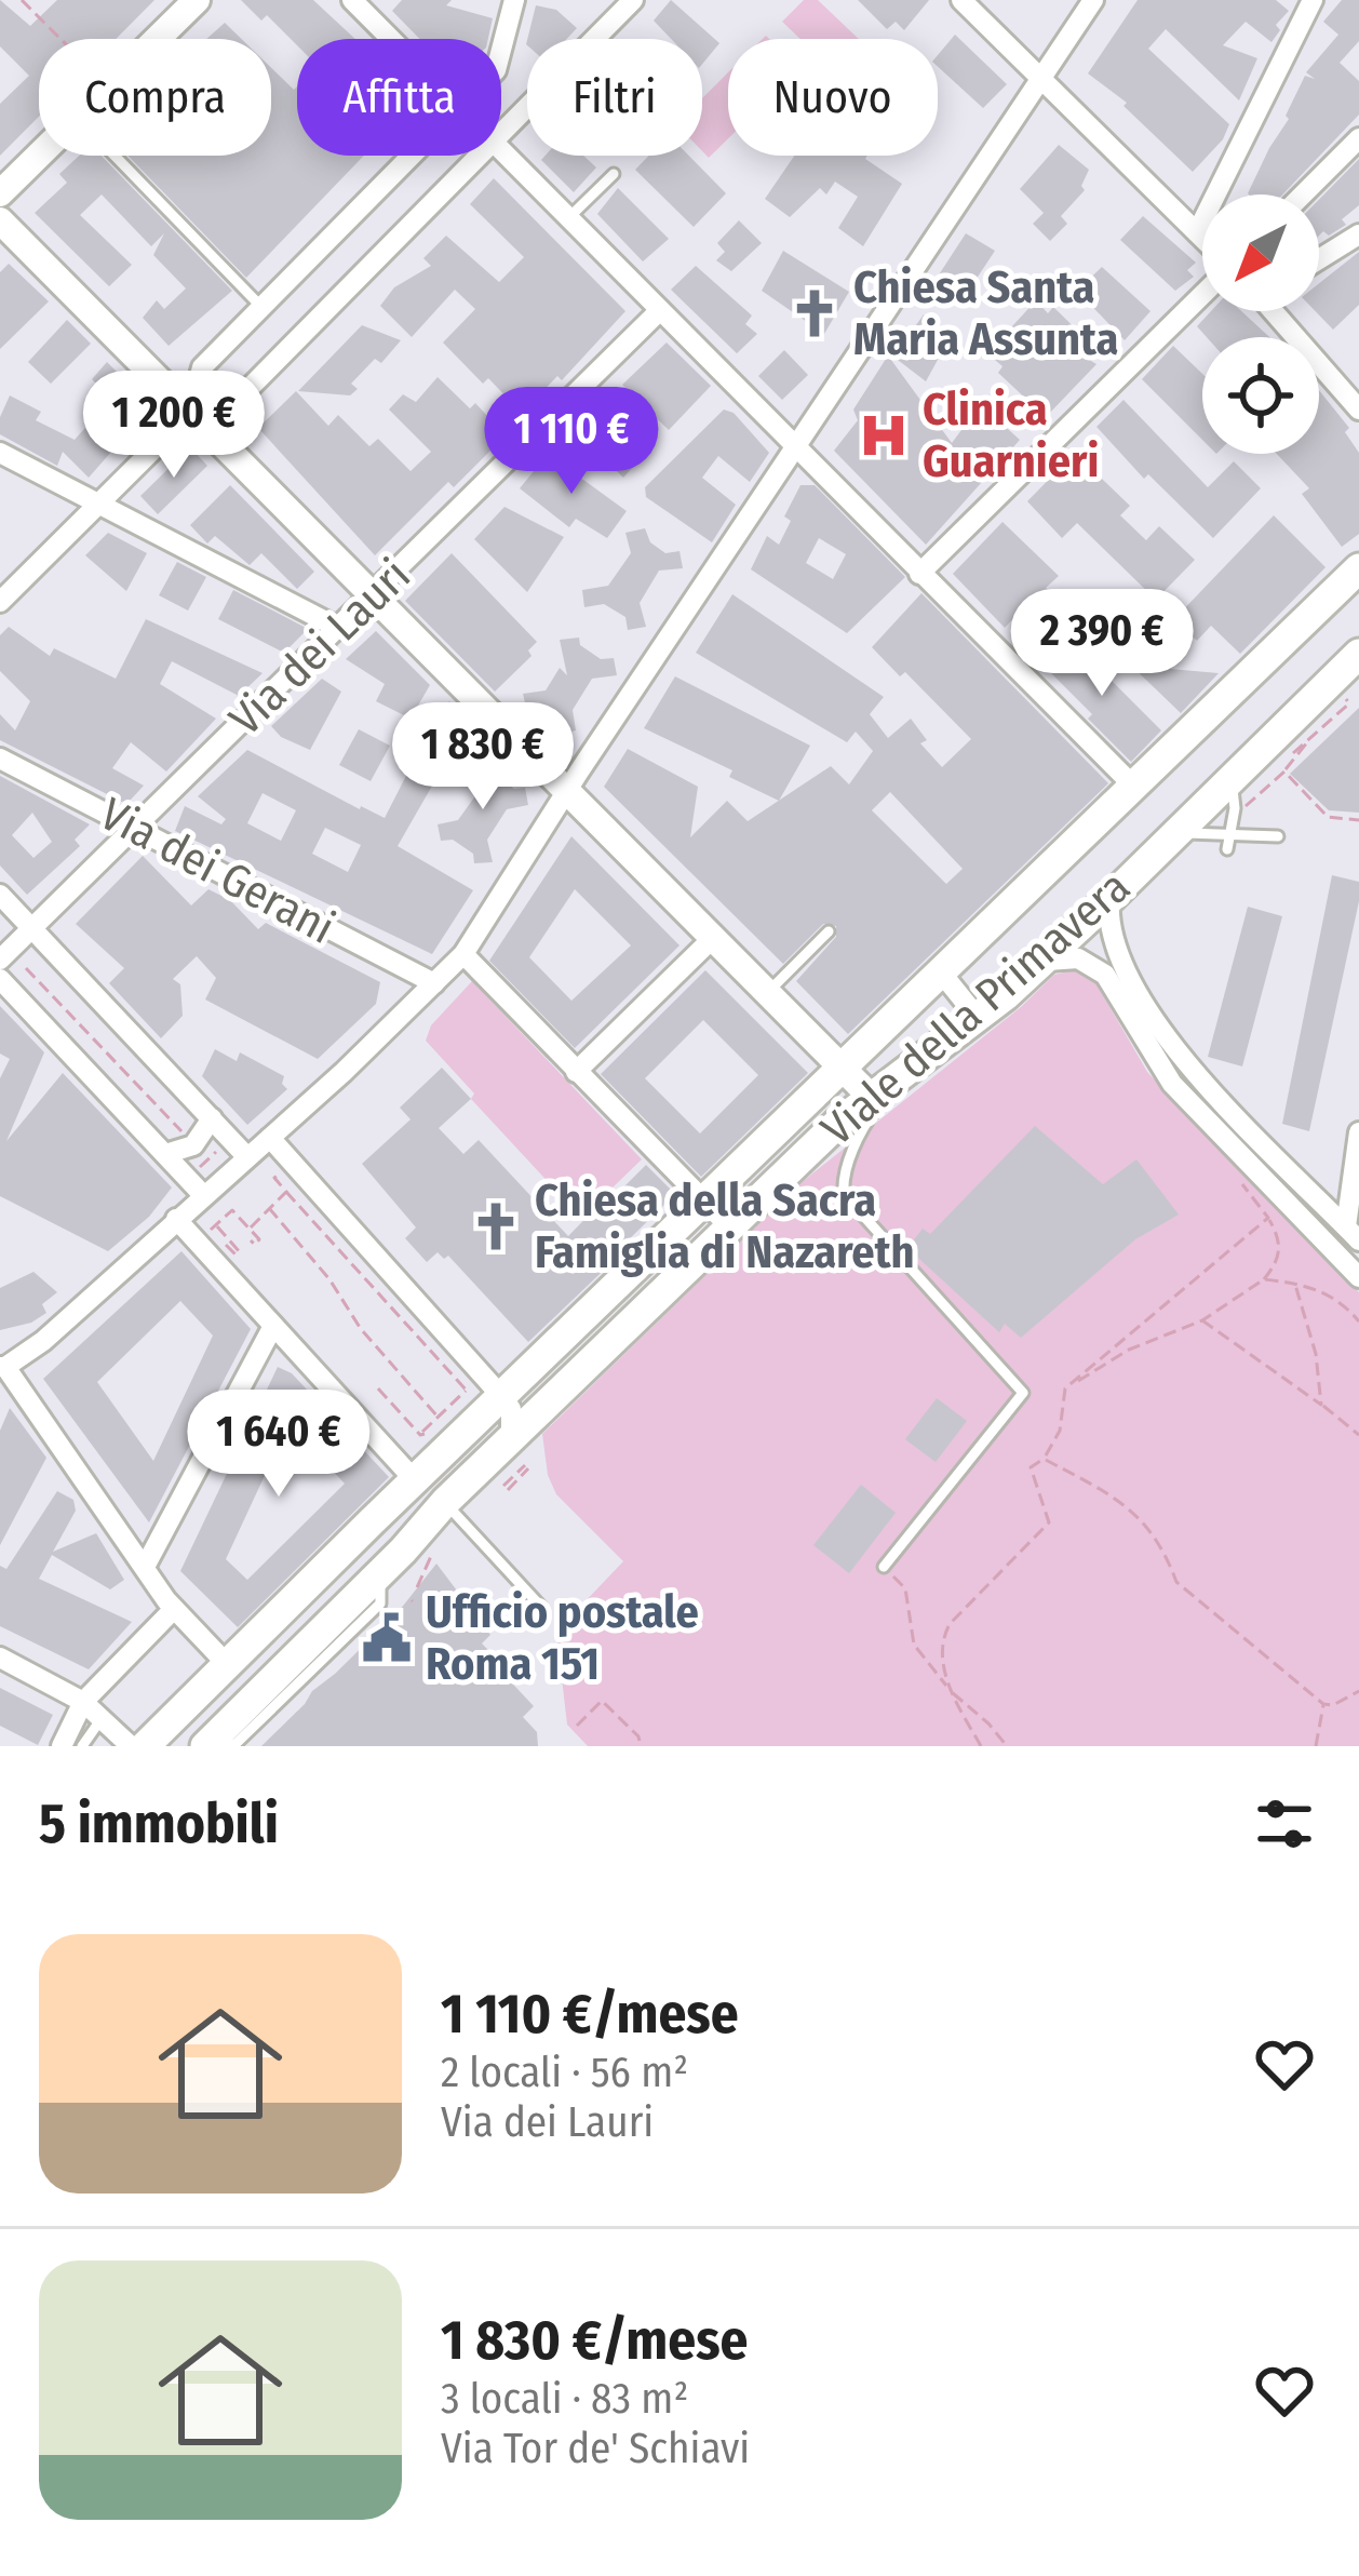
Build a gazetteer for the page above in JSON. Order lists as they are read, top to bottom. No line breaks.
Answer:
{"streets":{"main road":["Viale della Primavera"],"street":["Via dei Lauri","Via dei Gerani"]},"crossings":[["Via dei Lauri","Via dei Gerani"]],"places":{"church":["Chiesa Santa Maria Assunta","Chiesa della Sacra Famiglia di Nazareth"],"hospital":["Clinica Guarnieri"],"public building":["Ufficio postale Roma 151"]},"north":"bottom left","page":{"chip":["Compra","Affitta","Filtri","Nuovo"],"price":["1 200 €","1 110 €","2 390 €","1 830 €","1 640 €"],"heading":"5 immobili","list":[{"name":"1 110 €/mese","note":"2 locali · 56 m² · Via dei Lauri"},{"name":"1 830 €/mese","note":"3 locali · 83 m² · Via Tor de' Schiavi"}]}}
